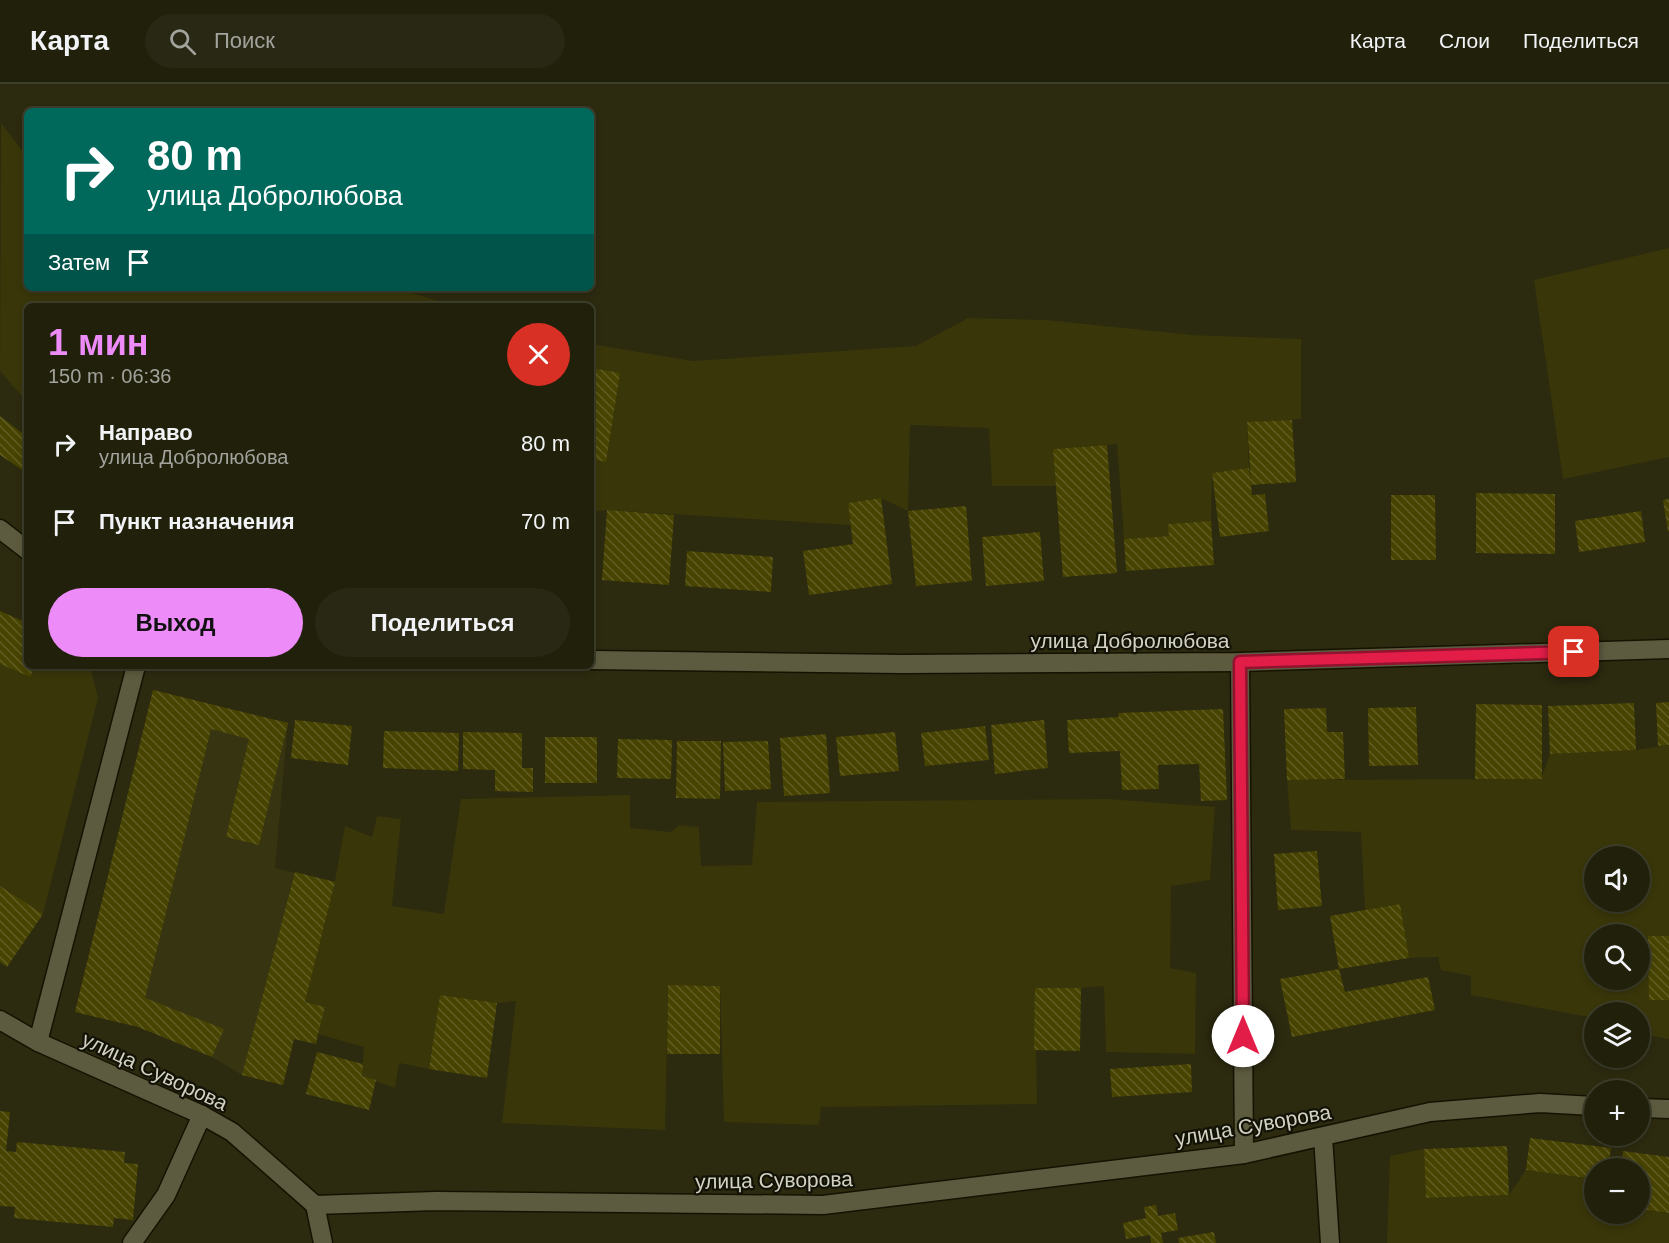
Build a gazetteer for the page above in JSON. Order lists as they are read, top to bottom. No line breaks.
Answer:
{"streets":{"street":["улица Добролюбова","улица Суворова"]},"page":{"header":"Карта","search":"Поиск","nav":["Карта","Слои","Поделиться"],"turn":["80 m","улица Добролюбова"],"then":"Затем","heading":["1 мин","150 m · 06:36"],"list":[{"name":"Направо","note":"улица Добролюбова","value":"80 m"},{"name":"Пункт назначения","value":"70 m"}],"buttons":["Выход","Поделиться"],"map_buttons":["+","−"]}}
